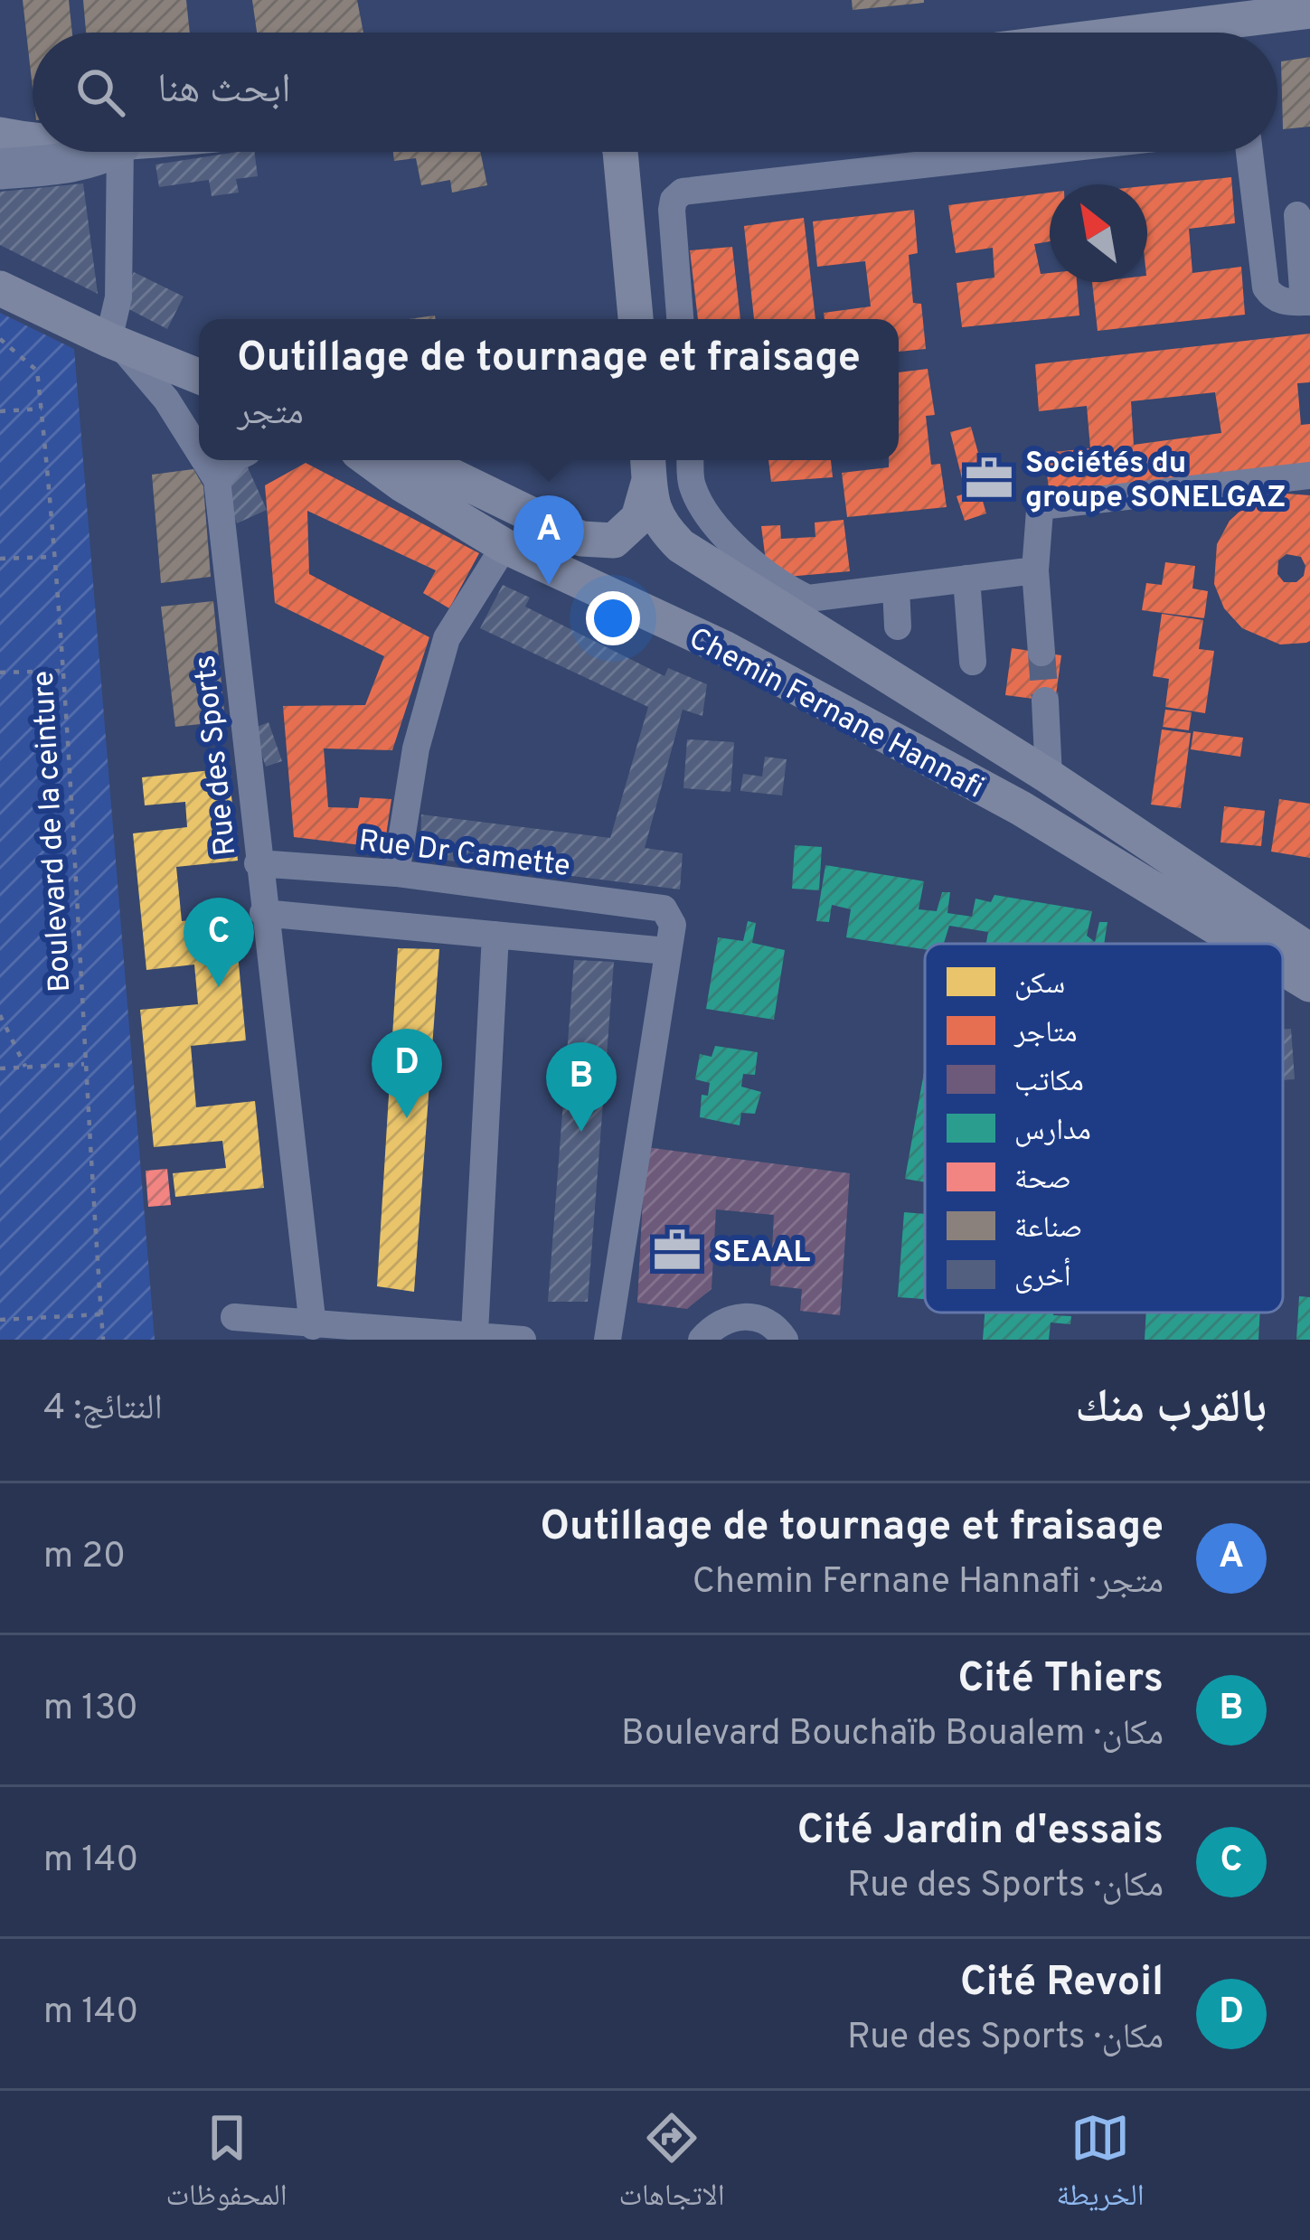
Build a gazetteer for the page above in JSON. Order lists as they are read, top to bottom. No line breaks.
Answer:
{"streets":{"main road":["Chemin Fernane Hannafi"],"street":["Rue des Sports","Rue Dr Camette"],"path":["Boulevard de la ceinture"]},"crossings":[["Rue des Sports","Rue Dr Camette"]],"places":{"office":["Sociétés du groupe SONELGAZ","SEAAL"]},"legend":["سكن","متاجر","مكاتب","مدارس","صحة","صناعة","أخرى"],"north":"top left","page":{"search":"ابحث هنا","popup":["Outillage de tournage et fraisage","متجر"],"pins":["A","C","D","B"],"heading":["بالقرب منك","النتائج: 4"],"list":[{"mark":"A","name":"Outillage de tournage et fraisage","note":"متجر · Chemin Fernane Hannafi","value":"20 m"},{"mark":"B","name":"Cité Thiers","note":"مكان · Boulevard Bouchaïb Boualem","value":"130 m"},{"mark":"C","name":"Cité Jardin d'essais","note":"مكان · Rue des Sports","value":"140 m"},{"mark":"D","name":"Cité Revoil","note":"مكان · Rue des Sports","value":"140 m"}],"nav":["الخريطة","الاتجاهات","المحفوظات"]}}
